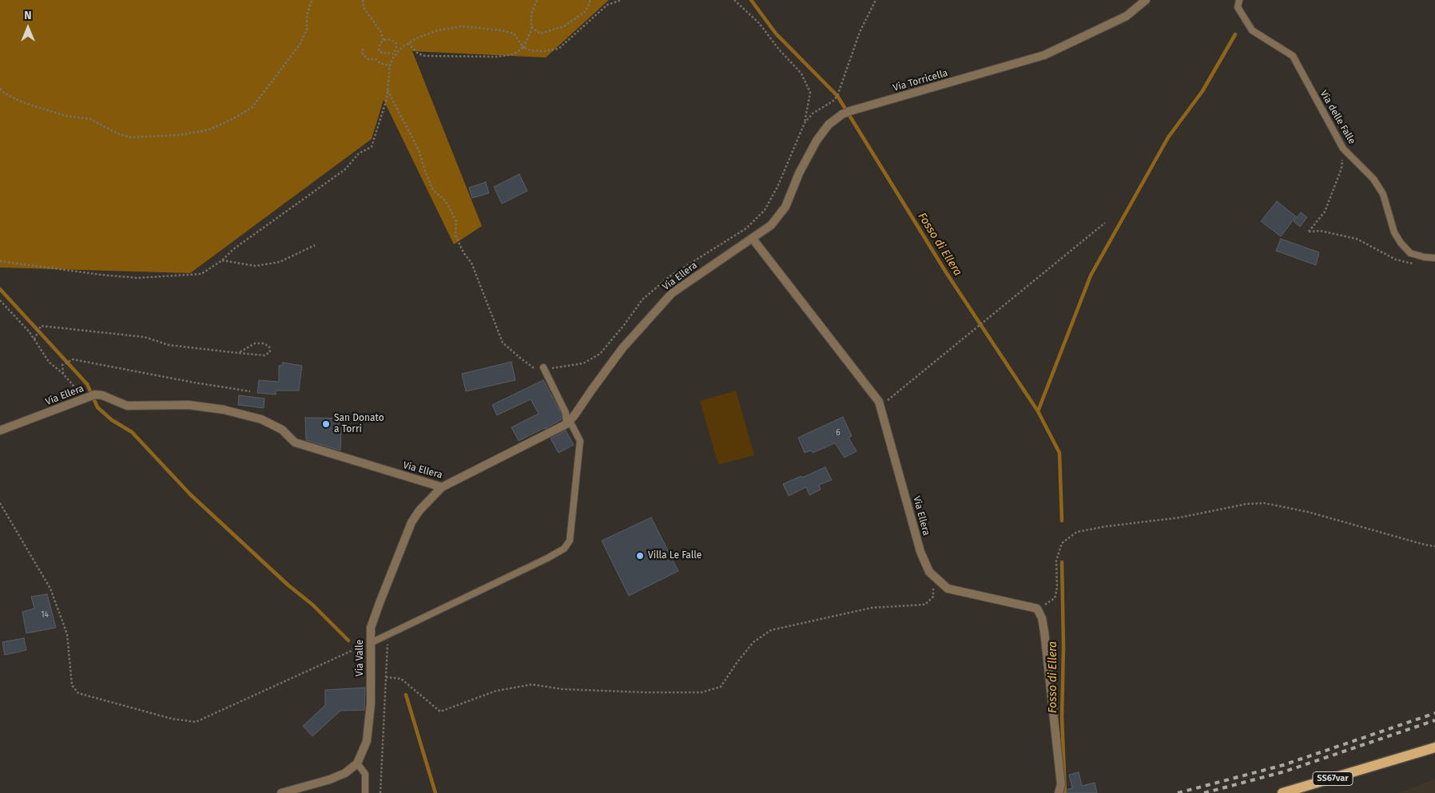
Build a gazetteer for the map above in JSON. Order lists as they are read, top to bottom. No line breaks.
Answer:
{"streets":{"main road":["SS67var"],"street":["Via Torricella","Via Ellera","Via Valle"],"lane":["Via delle Falle"]},"crossings":[["Via Torricella","Via Ellera"],["Via Ellera","Via Valle"]],"water":["Fosso di Ellera"],"places":["San Donato a Torri","Villa Le Falle"],"house_numbers":["6","14"],"north":"top"}
